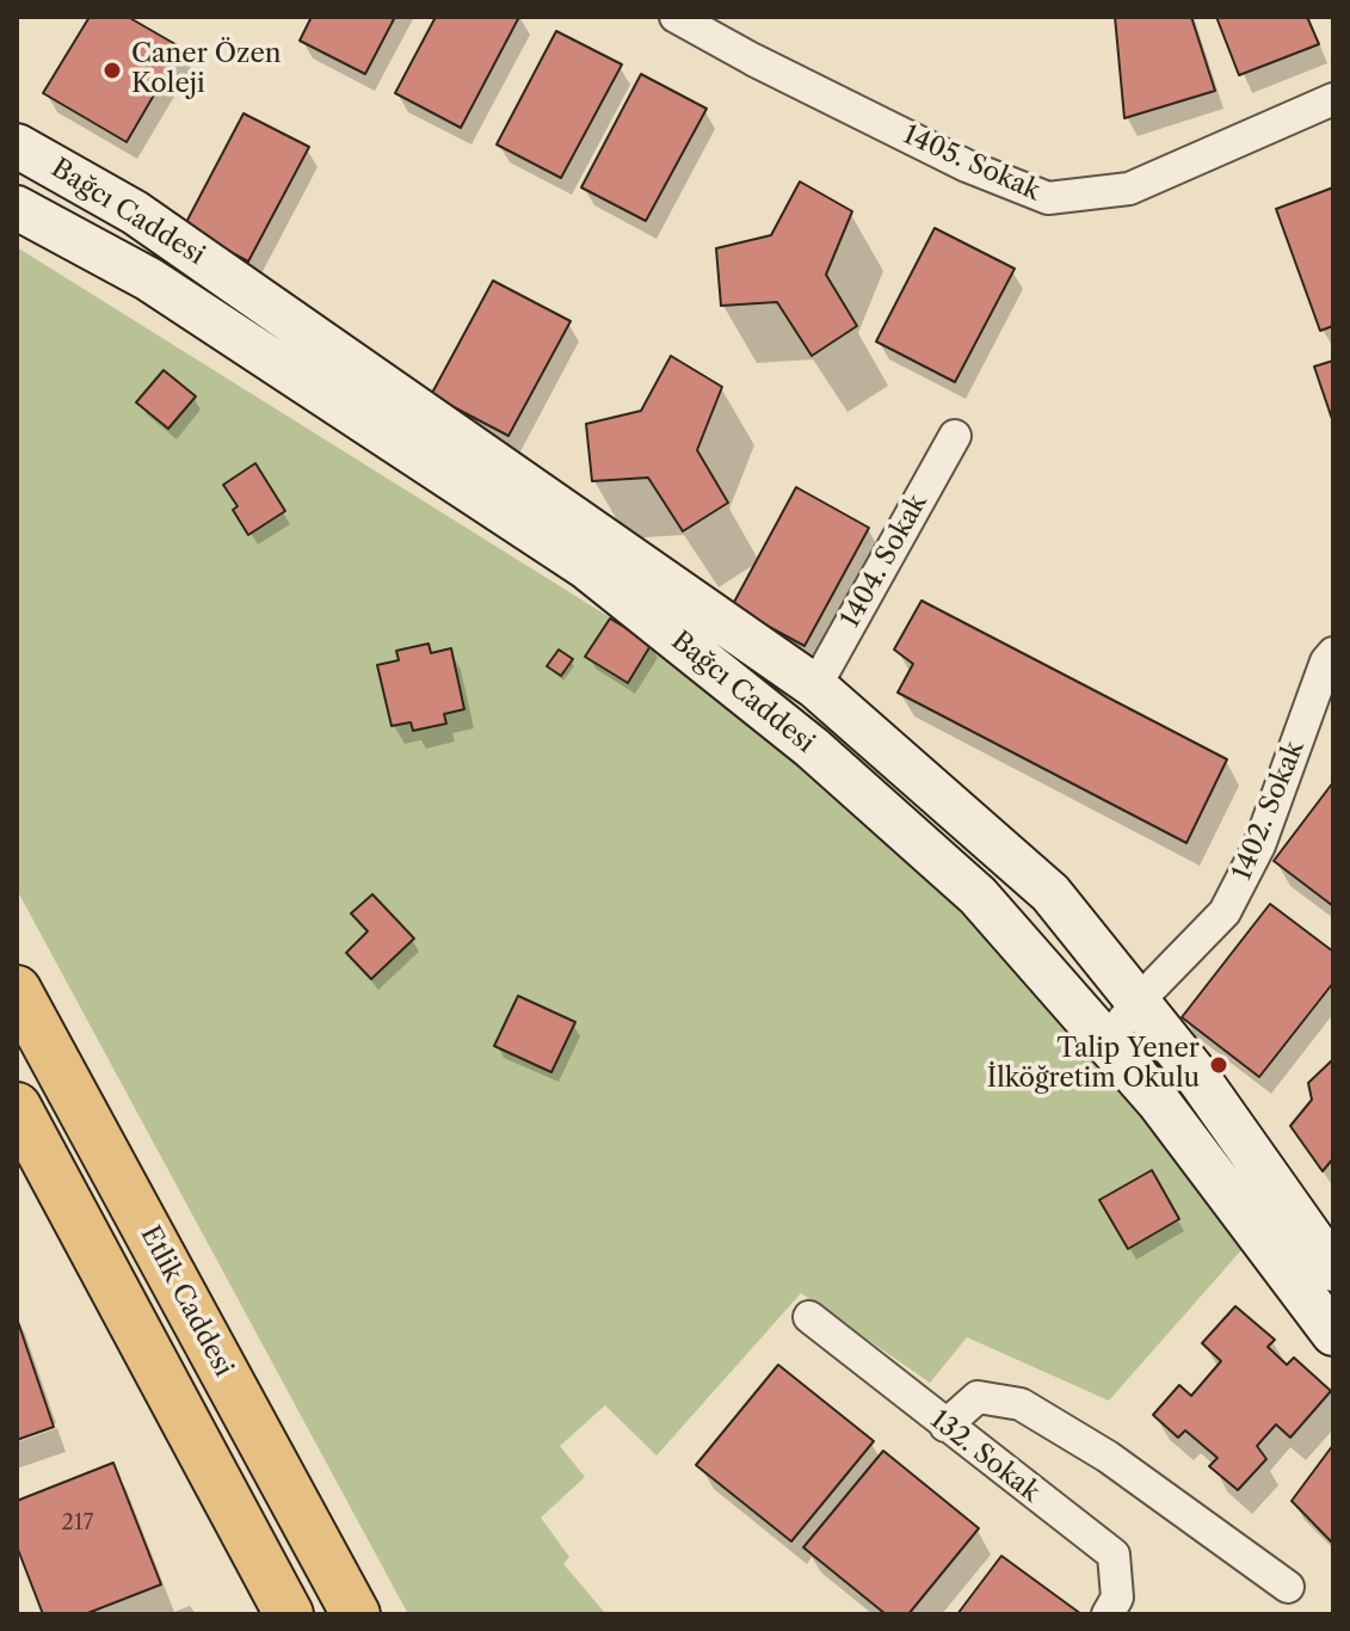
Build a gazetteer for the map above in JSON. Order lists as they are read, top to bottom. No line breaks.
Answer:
{"streets":{"main road":["Bağcı Caddesi","Etlik Caddesi"],"street":["1405. Sokak","1404. Sokak","1402. Sokak","132. Sokak"]},"crossings":[["Bağcı Caddesi","1404. Sokak"],["Bağcı Caddesi","1402. Sokak"]],"places":["Caner Özen Koleji","Talip Yener İlköğretim Okulu"],"house_numbers":["217"]}
